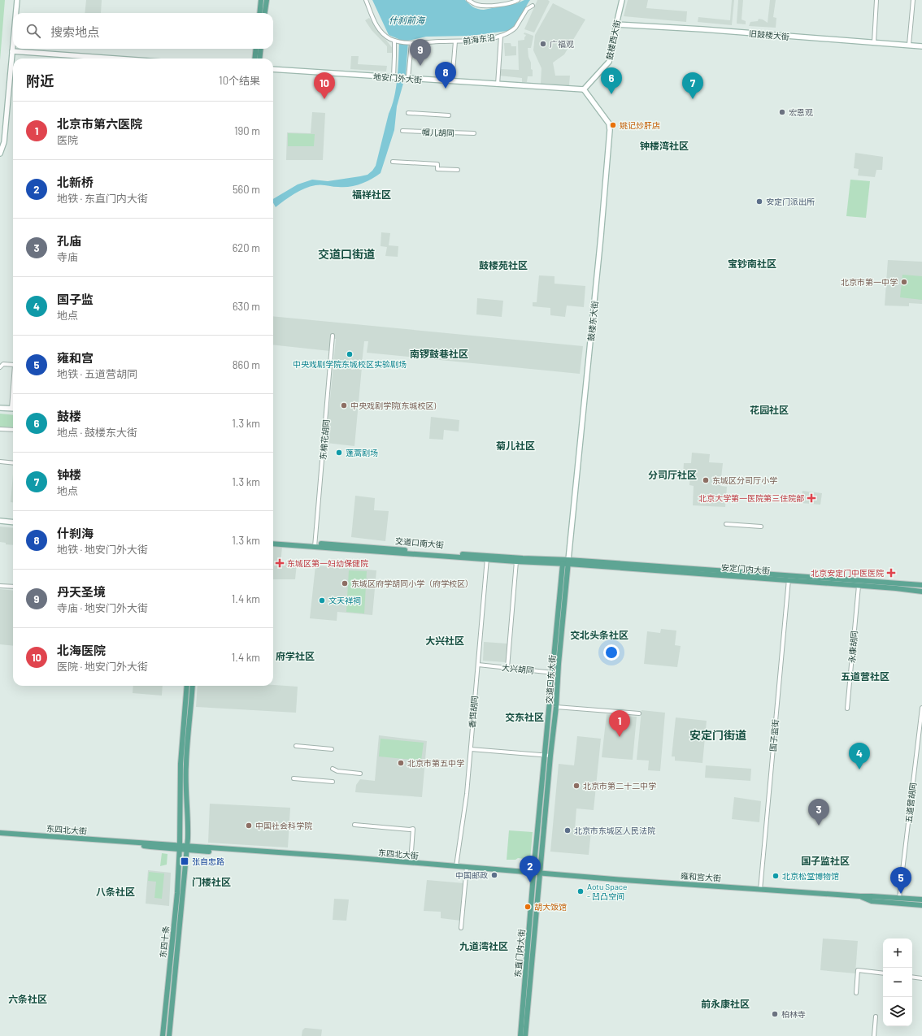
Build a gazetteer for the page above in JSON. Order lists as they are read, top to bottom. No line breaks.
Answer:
{"streets":{"main road":["旧鼓楼大街","鼓楼西大街","地安门外大街","鼓楼东大街","交道口南大街","安定门内大街","交道口东大街","东四北大街","雍和宫大街","东四十条","东直门内大街"],"street":["前海东沿","帽儿胡同","东棉花胡同","永康胡同","大兴胡同","香饵胡同","国子监街","五道营胡同"]},"crossings":[["旧鼓楼大街","鼓楼西大街"],["鼓楼西大街","地安门外大街"],["鼓楼西大街","鼓楼东大街"],["地安门外大街","鼓楼东大街"],["鼓楼东大街","交道口南大街"],["鼓楼东大街","安定门内大街"],["鼓楼东大街","交道口东大街"],["东棉花胡同","交道口南大街"],["交道口南大街","安定门内大街"],["交道口南大街","交道口东大街"],["交道口南大街","香饵胡同"],["安定门内大街","永康胡同"],["安定门内大街","交道口东大街"],["安定门内大街","国子监街"],["大兴胡同","交道口东大街"],["大兴胡同","香饵胡同"],["交道口东大街","东四北大街"],["交道口东大街","雍和宫大街"],["交道口东大街","东直门内大街"],["香饵胡同","东四北大街"],["国子监街","雍和宫大街"],["五道营胡同","雍和宫大街"],["东四北大街","雍和宫大街"],["东四北大街","东四十条"],["东四北大街","东直门内大街"],["雍和宫大街","东直门内大街"]],"districts":["钟楼湾社区","福祥社区","交道口街道","宝钞南社区","鼓楼苑社区","南锣鼓巷社区","花园社区","菊儿社区","分司厅社区","交北头条社区","大兴社区","府学社区","五道营社区","交东社区","安定门街道","国子监社区","门楼社区","八条社区","九道湾社区","六条社区","前永康社区"],"water":["什刹前海"],"places":{"other":["广福观","宏恩观","姚记炒肝店","安定门派出所","北京市第一中学","中央戏剧学院东城校区实验剧场","中央戏剧学院(东城校区)","蓬蒿剧场","东城区分司厅小学","东城区府学胡同小学（府学校区）","文天祥祠","北京市第五中学","北京市第二十二中学","中国社会科学院","北京市东城区人民法院","中国邮政","北京松堂博物馆","Aotu Space - 凹凸空间","胡大饭馆","柏林寺"],"health":["北京大学第一医院第三住院部","东城区第一妇幼保健院","北京安定门中医医院"],"transit":["张自忠路"]},"page":{"search":"搜索地点","pins":["9","8","6","7","10","1","4","3","2","5"],"heading":["附近","10个结果"],"list":[{"mark":"1","name":"北京市第六医院","note":"医院","value":"190 m"},{"mark":"2","name":"北新桥","note":"地铁 · 东直门内大街","value":"560 m"},{"mark":"3","name":"孔庙","note":"寺庙","value":"620 m"},{"mark":"4","name":"国子监","note":"地点","value":"630 m"},{"mark":"5","name":"雍和宫","note":"地铁 · 五道营胡同","value":"860 m"},{"mark":"6","name":"鼓楼","note":"地点 · 鼓楼东大街","value":"1.3 km"},{"mark":"7","name":"钟楼","note":"地点","value":"1.3 km"},{"mark":"8","name":"什刹海","note":"地铁 · 地安门外大街","value":"1.3 km"},{"mark":"9","name":"丹天圣境","note":"寺庙 · 地安门外大街","value":"1.4 km"},{"mark":"10","name":"北海医院","note":"医院 · 地安门外大街","value":"1.4 km"}],"map_buttons":["+","−"]}}
